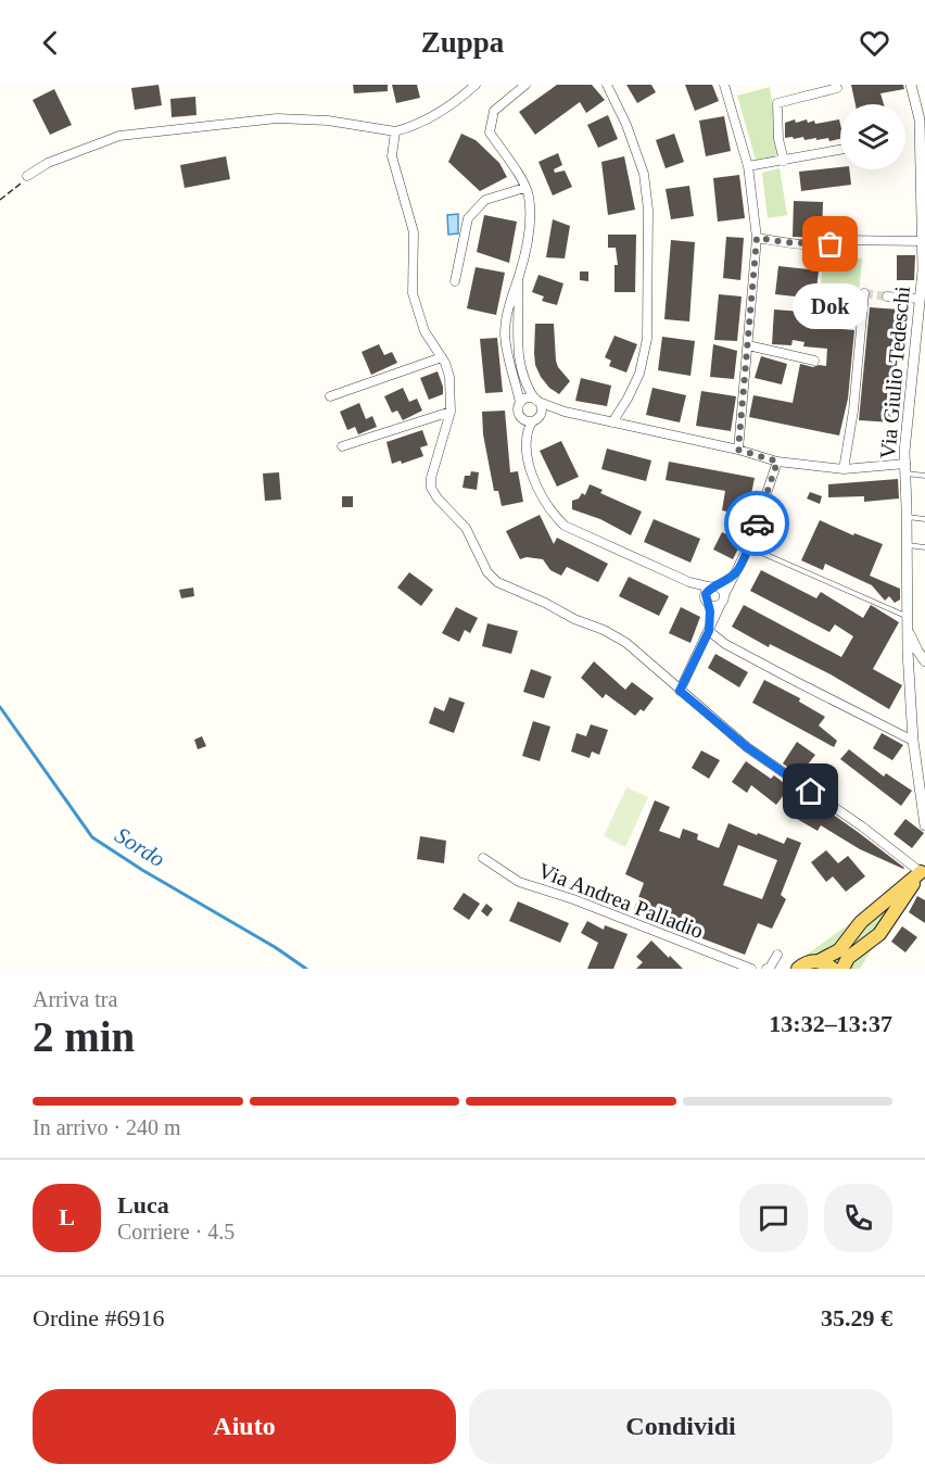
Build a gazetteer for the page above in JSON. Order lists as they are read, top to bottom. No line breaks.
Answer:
{"streets":{"street":["Via Giulio Tedeschi","Via Andrea Palladio"]},"water":["Sordo"],"places":["Dok"],"page":{"header":"Zuppa","bubble":"Dok","heading":["2 min","Arriva tra","13:32–13:37"],"panel":["Luca","Corriere · 4.5","Ordine #6916","35.29 €"],"bar":"In arrivo · 240 m","round":"L","buttons":["Aiuto","Condividi"]}}
